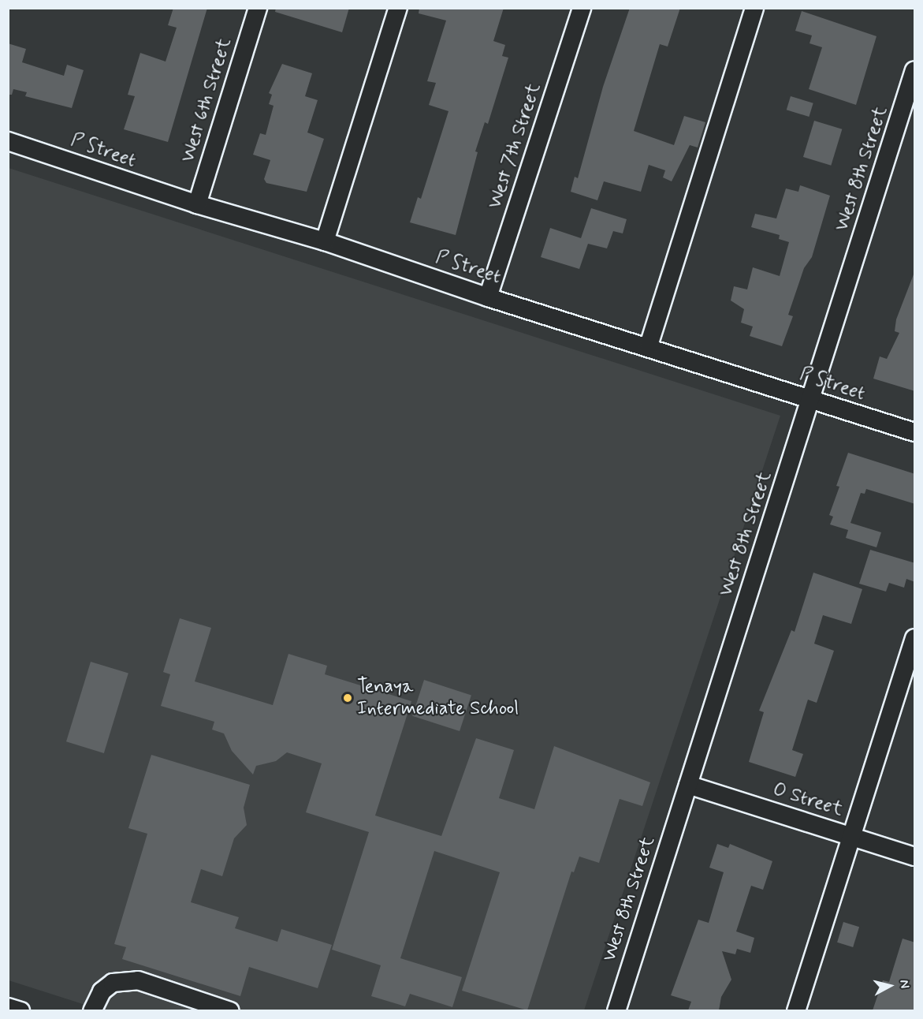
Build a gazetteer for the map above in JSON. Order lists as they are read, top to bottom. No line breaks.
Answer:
{"streets":{"street":["West 6th Street","West 7th Street","P Street","West 8th Street","O Street"]},"crossings":[["West 6th Street","P Street"],["West 7th Street","P Street"],["P Street","West 8th Street"],["West 8th Street","O Street"]],"places":["Tenaya Intermediate School"],"north":"right"}
